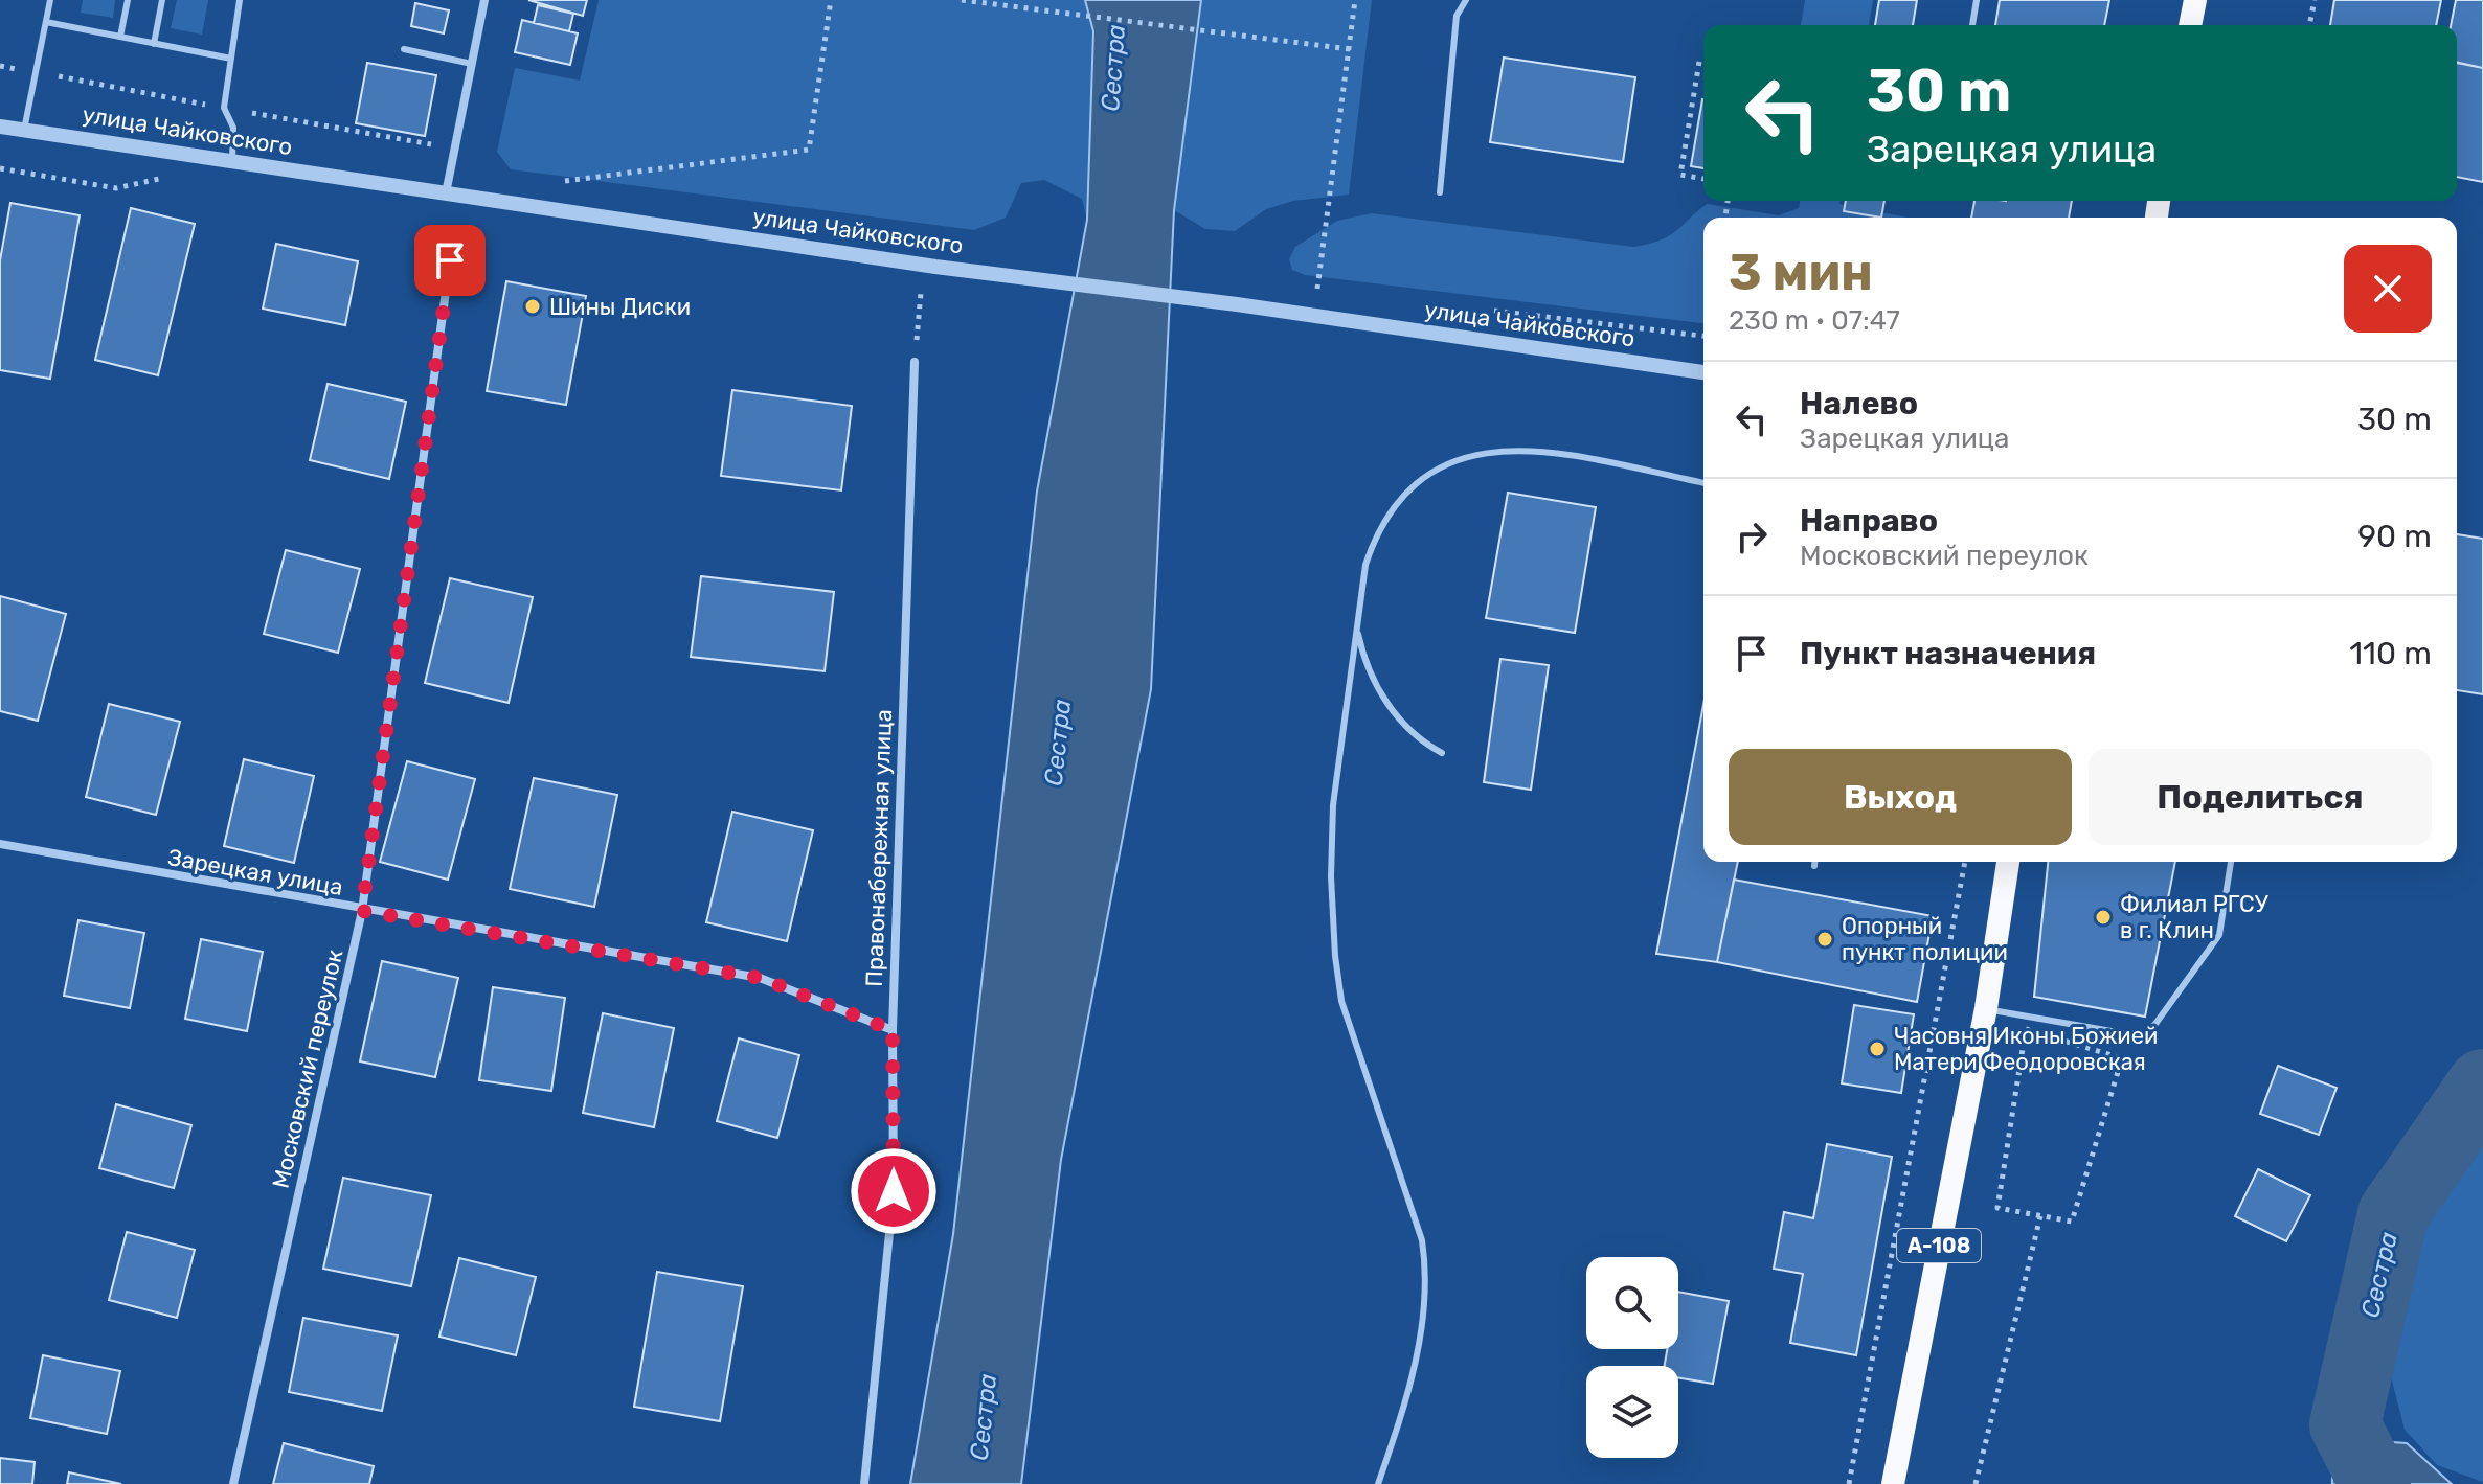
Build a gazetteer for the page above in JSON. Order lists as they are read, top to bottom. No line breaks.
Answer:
{"streets":{"highway":["А-108"],"street":["улица Чайковского","Правонабережная улица","Зарецкая улица","Московский переулок"]},"crossings":[["Правонабережная улица","Зарецкая улица"],["Зарецкая улица","Московский переулок"]],"water":["Сестра"],"places":["Шины Диски","Филиал РГСУ в г. Клин","Опорный пункт полиции","Часовня Иконы Божией Матери Феодоровская"],"page":{"turn":["30 m","Зарецкая улица"],"heading":["3 мин","230 m · 07:47"],"list":[{"name":"Налево","note":"Зарецкая улица","value":"30 m"},{"name":"Направо","note":"Московский переулок","value":"90 m"},{"name":"Пункт назначения","value":"110 m"}],"buttons":["Выход","Поделиться"]}}
